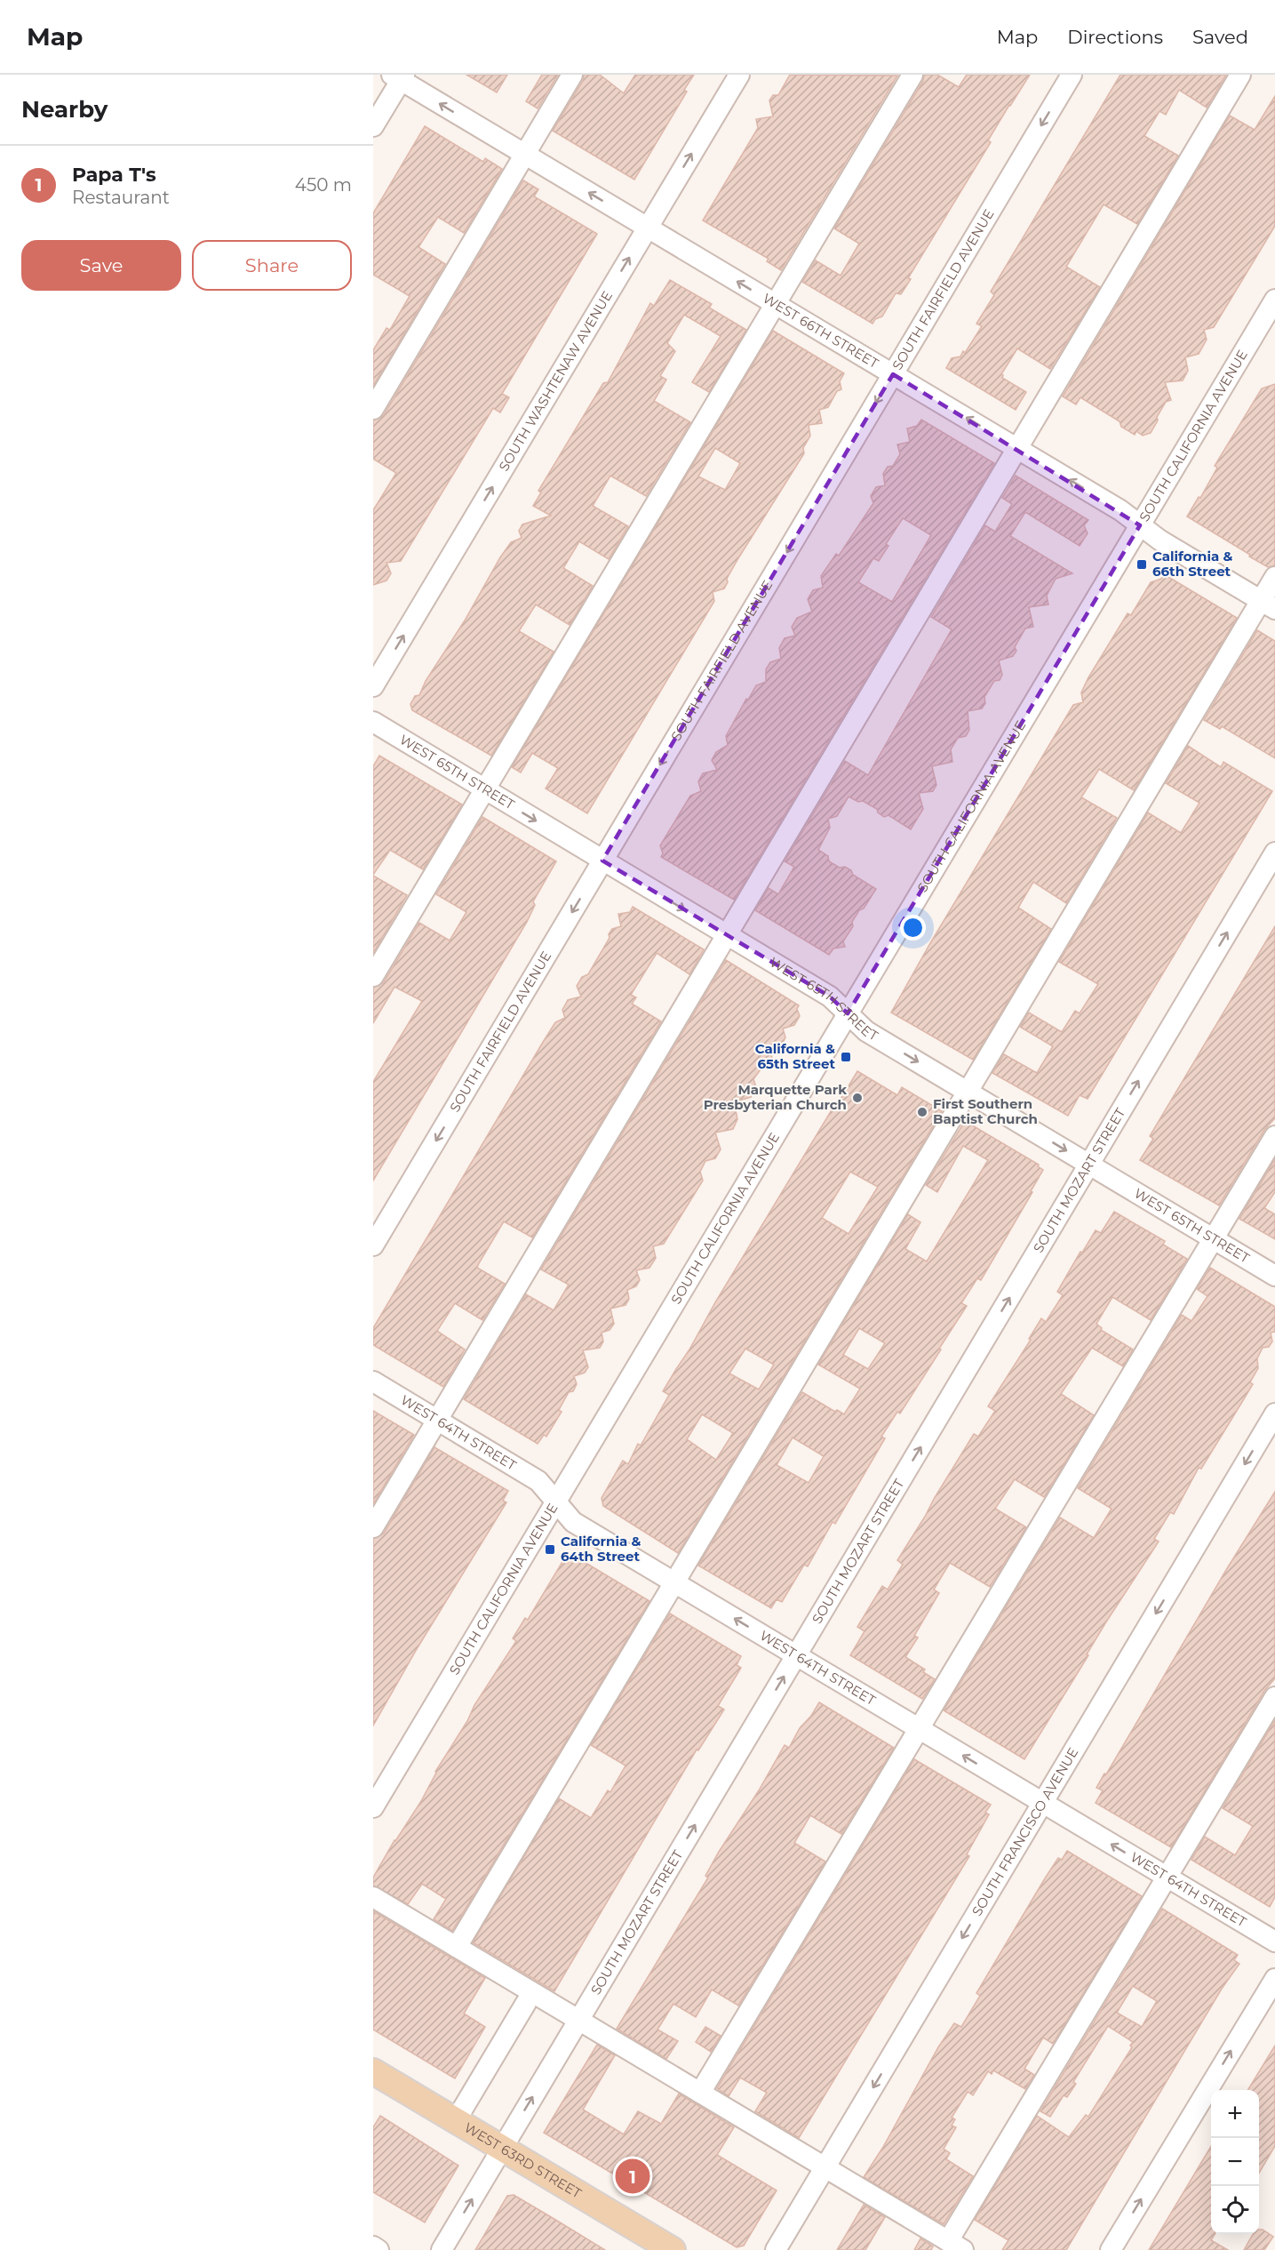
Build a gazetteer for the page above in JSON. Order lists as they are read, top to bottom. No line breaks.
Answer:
{"streets":{"main road":["WEST 63RD STREET"],"street":["SOUTH FAIRFIELD AVENUE","WEST 66TH STREET","SOUTH WASHTENAW AVENUE","SOUTH CALIFORNIA AVENUE","WEST 65TH STREET","SOUTH MOZART STREET","WEST 64TH STREET","SOUTH FRANCISCO AVENUE"]},"crossings":[["SOUTH FAIRFIELD AVENUE","WEST 66TH STREET"],["SOUTH FAIRFIELD AVENUE","WEST 65TH STREET"],["WEST 66TH STREET","SOUTH WASHTENAW AVENUE"],["WEST 66TH STREET","SOUTH CALIFORNIA AVENUE"],["SOUTH CALIFORNIA AVENUE","WEST 65TH STREET"],["SOUTH CALIFORNIA AVENUE","WEST 64TH STREET"],["WEST 65TH STREET","SOUTH MOZART STREET"],["SOUTH MOZART STREET","WEST 64TH STREET"],["SOUTH MOZART STREET","WEST 63RD STREET"],["WEST 64TH STREET","SOUTH FRANCISCO AVENUE"]],"one_way":["WEST 66TH STREET","WEST 65TH STREET","WEST 64TH STREET"],"places":{"transit":["California & 66th Street","California & 65th Street","California & 64th Street"],"other":["Marquette Park Presbyterian Church","First Southern Baptist Church"]},"page":{"header":"Map","nav":["Map","Directions","Saved"],"heading":"Nearby","list":[{"mark":"1","name":"Papa T's","note":"Restaurant","value":"450 m"}],"buttons":["Save","Share"],"map_buttons":["+","−"],"pins":"1"}}
